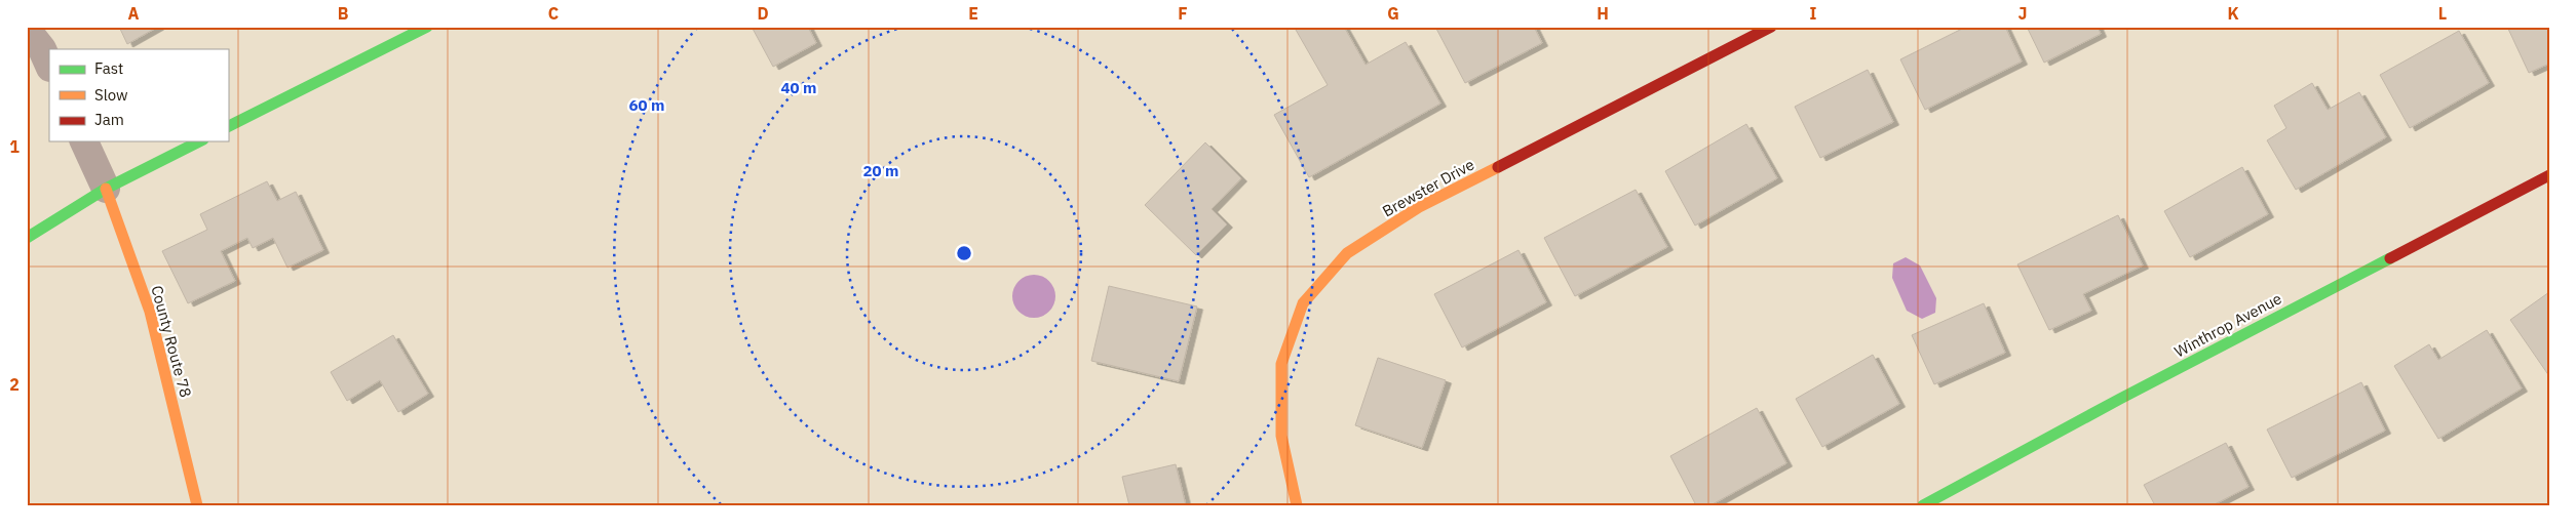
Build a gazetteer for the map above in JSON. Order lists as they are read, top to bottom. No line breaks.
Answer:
{"streets":{"street":["Brewster Drive","Winthrop Avenue","County Route 78"]},"legend":["Fast","Slow","Jam"],"grid":{"columns":["A","B","C","D","E","F","G","H","I","J","K","L"],"rows":["1","2"]},"rings":["40 m","60 m","20 m"]}
